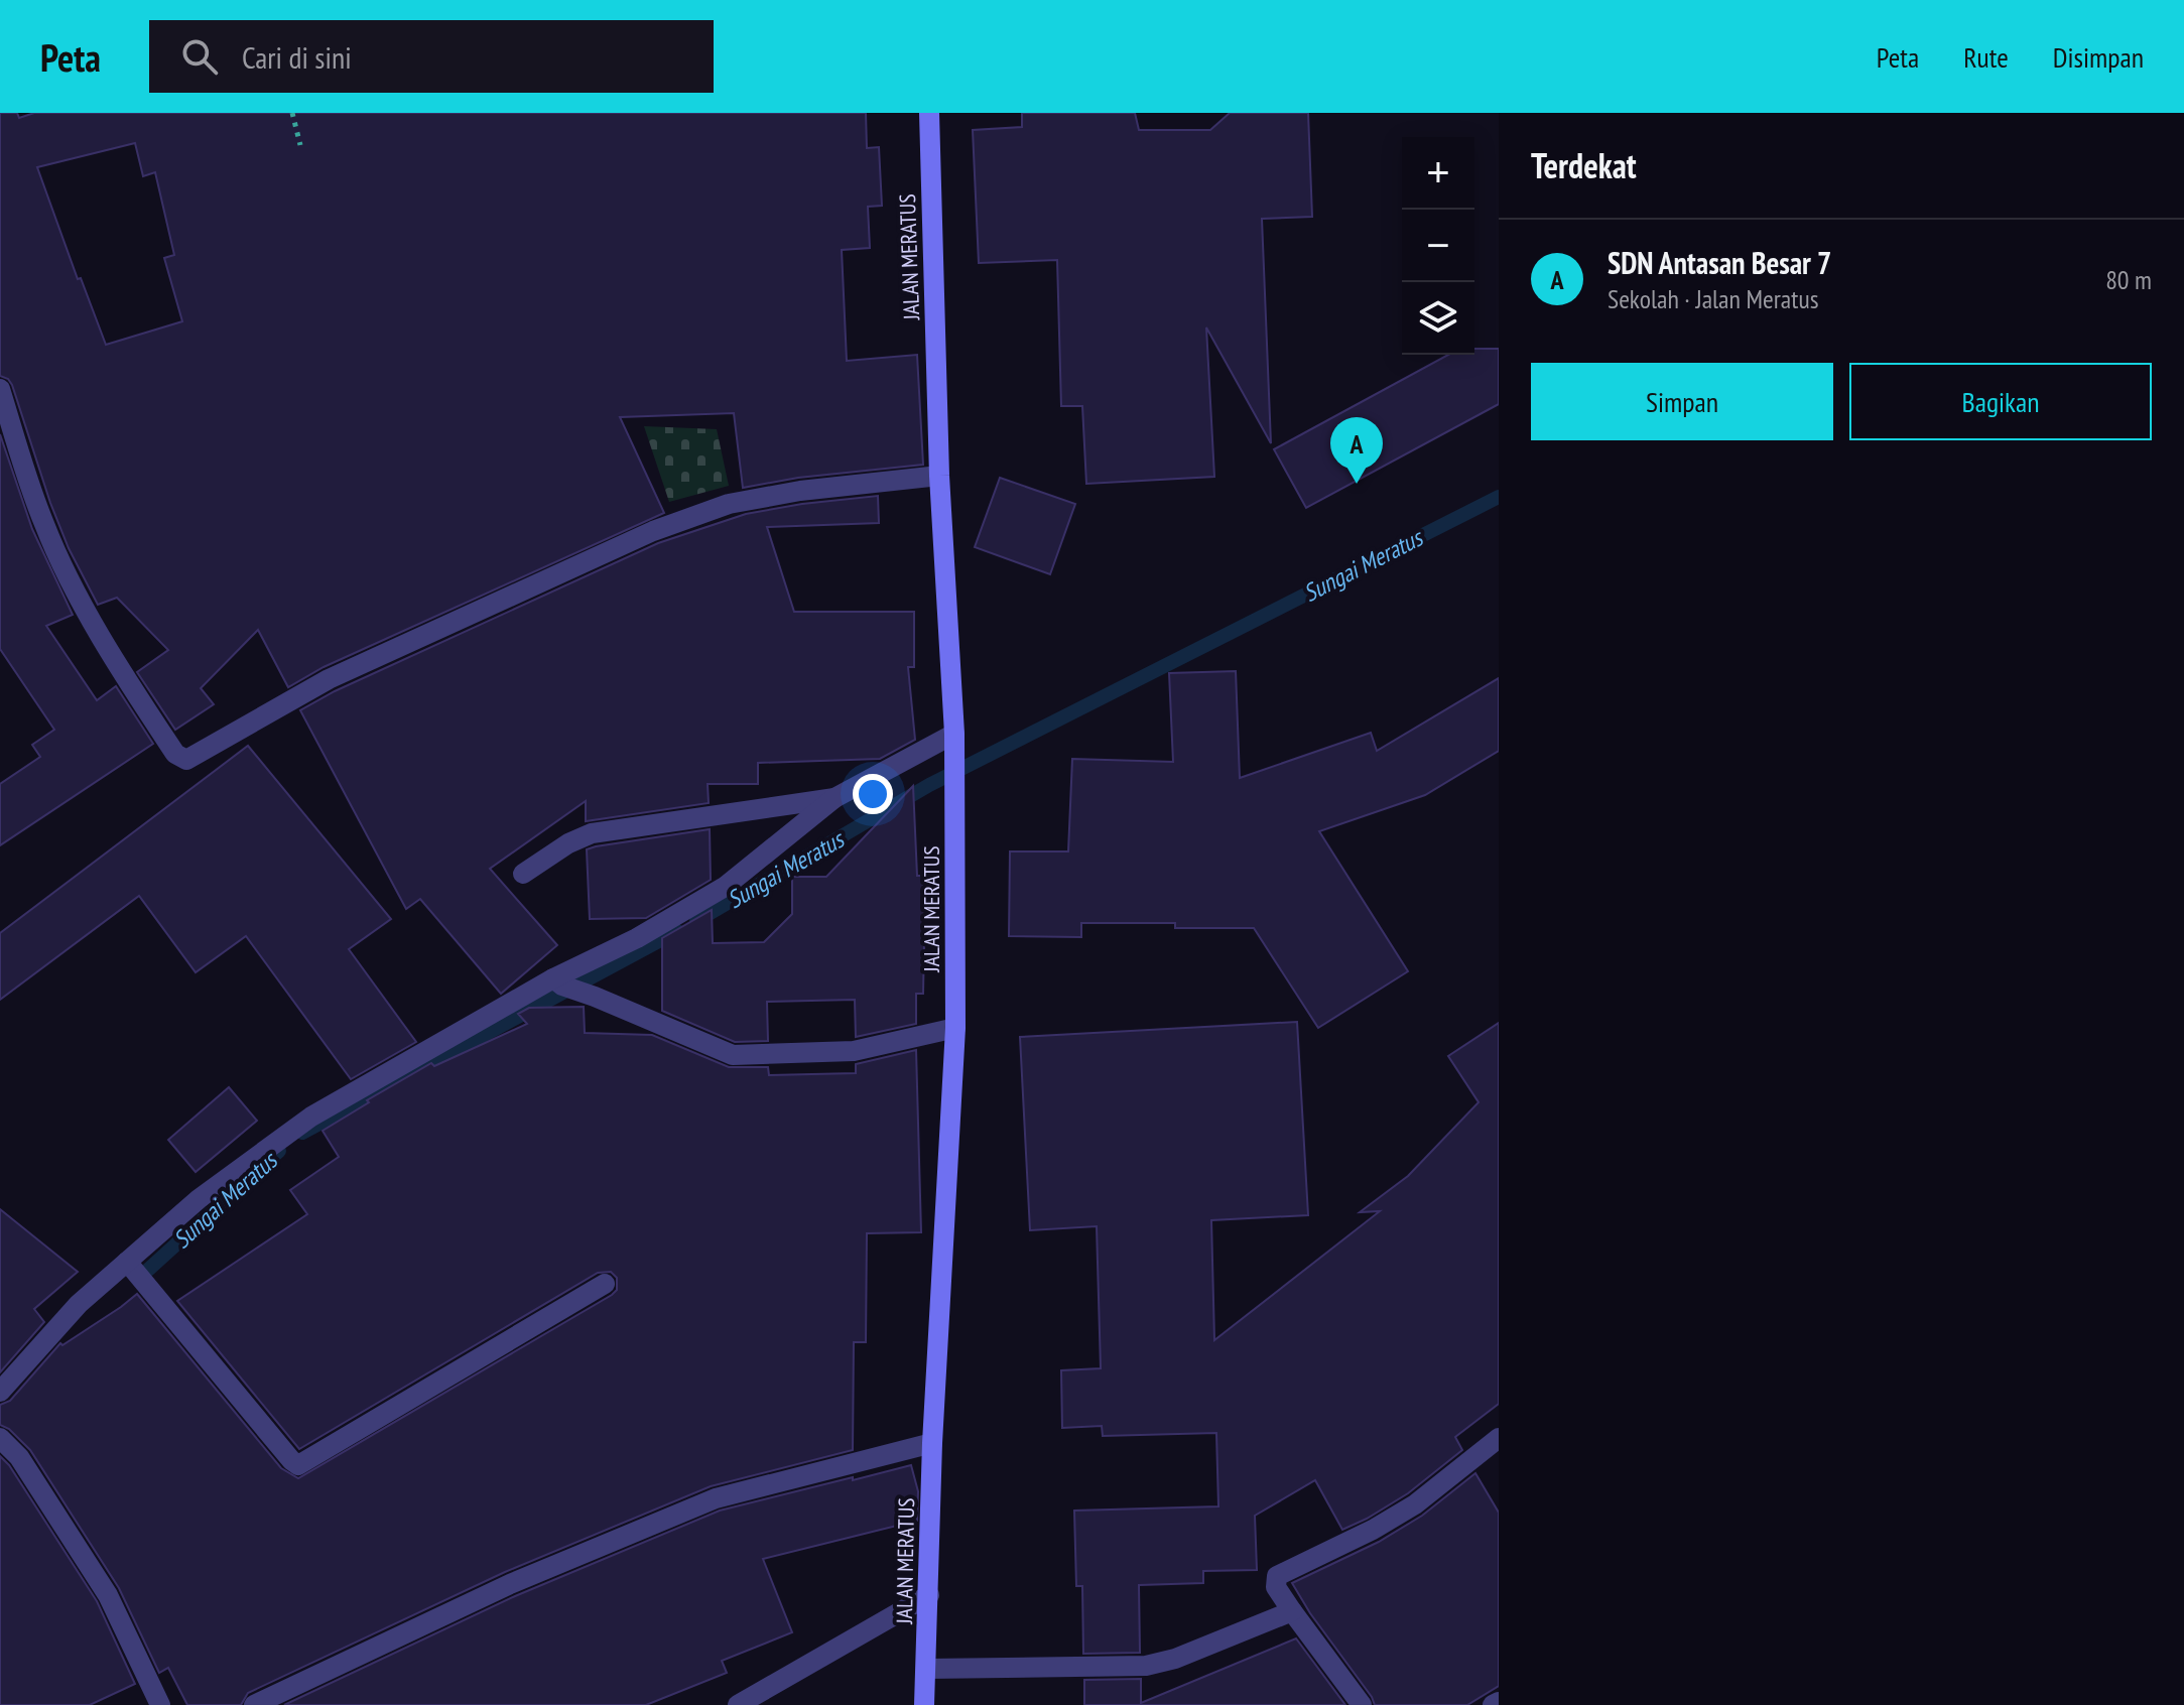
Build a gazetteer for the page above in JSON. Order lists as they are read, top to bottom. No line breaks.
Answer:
{"streets":{"street":["JALAN MERATUS"]},"water":["Sungai Meratus"],"page":{"header":"Peta","search":"Cari di sini","nav":["Peta","Rute","Disimpan"],"heading":"Terdekat","map_buttons":["+","−"],"list":[{"mark":"A","name":"SDN Antasan Besar 7","note":"Sekolah · Jalan Meratus","value":"80 m"}],"buttons":["Simpan","Bagikan"],"pins":"A"}}
